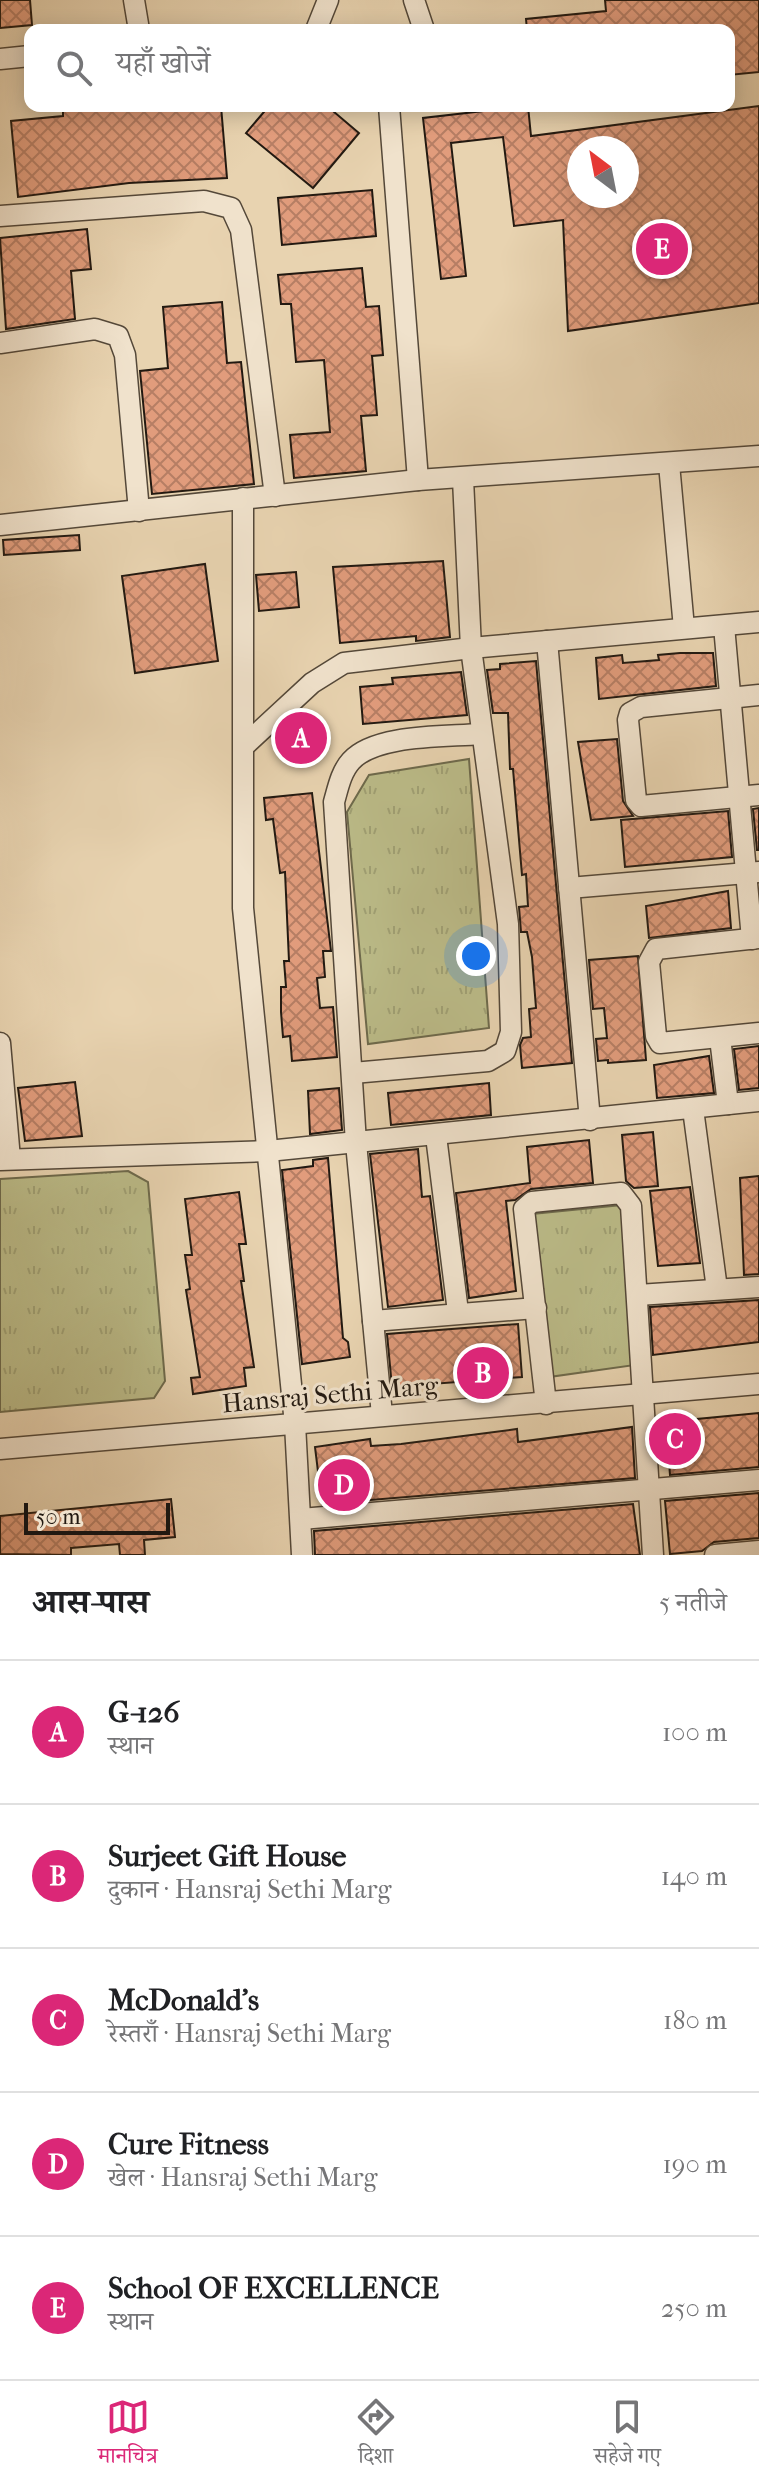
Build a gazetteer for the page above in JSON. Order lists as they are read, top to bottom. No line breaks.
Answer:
{"streets":{"street":["Hansraj Sethi Marg"]},"scale_bar":"50 m","north":"top left","page":{"search":"यहाँ खोजें","pins":["E","A","B","C","D"],"scale":"50 m","heading":["आस-पास","5 नतीजे"],"list":[{"mark":"A","name":"G-126","note":"स्थान","value":"100 m"},{"mark":"B","name":"Surjeet Gift House","note":"दुकान · Hansraj Sethi Marg","value":"140 m"},{"mark":"C","name":"McDonald's","note":"रेस्तराँ · Hansraj Sethi Marg","value":"180 m"},{"mark":"D","name":"Cure Fitness","note":"खेल · Hansraj Sethi Marg","value":"190 m"},{"mark":"E","name":"School OF EXCELLENCE","note":"स्थान","value":"250 m"}],"nav":["मानचित्र","दिशा","सहेजे गए"]}}
